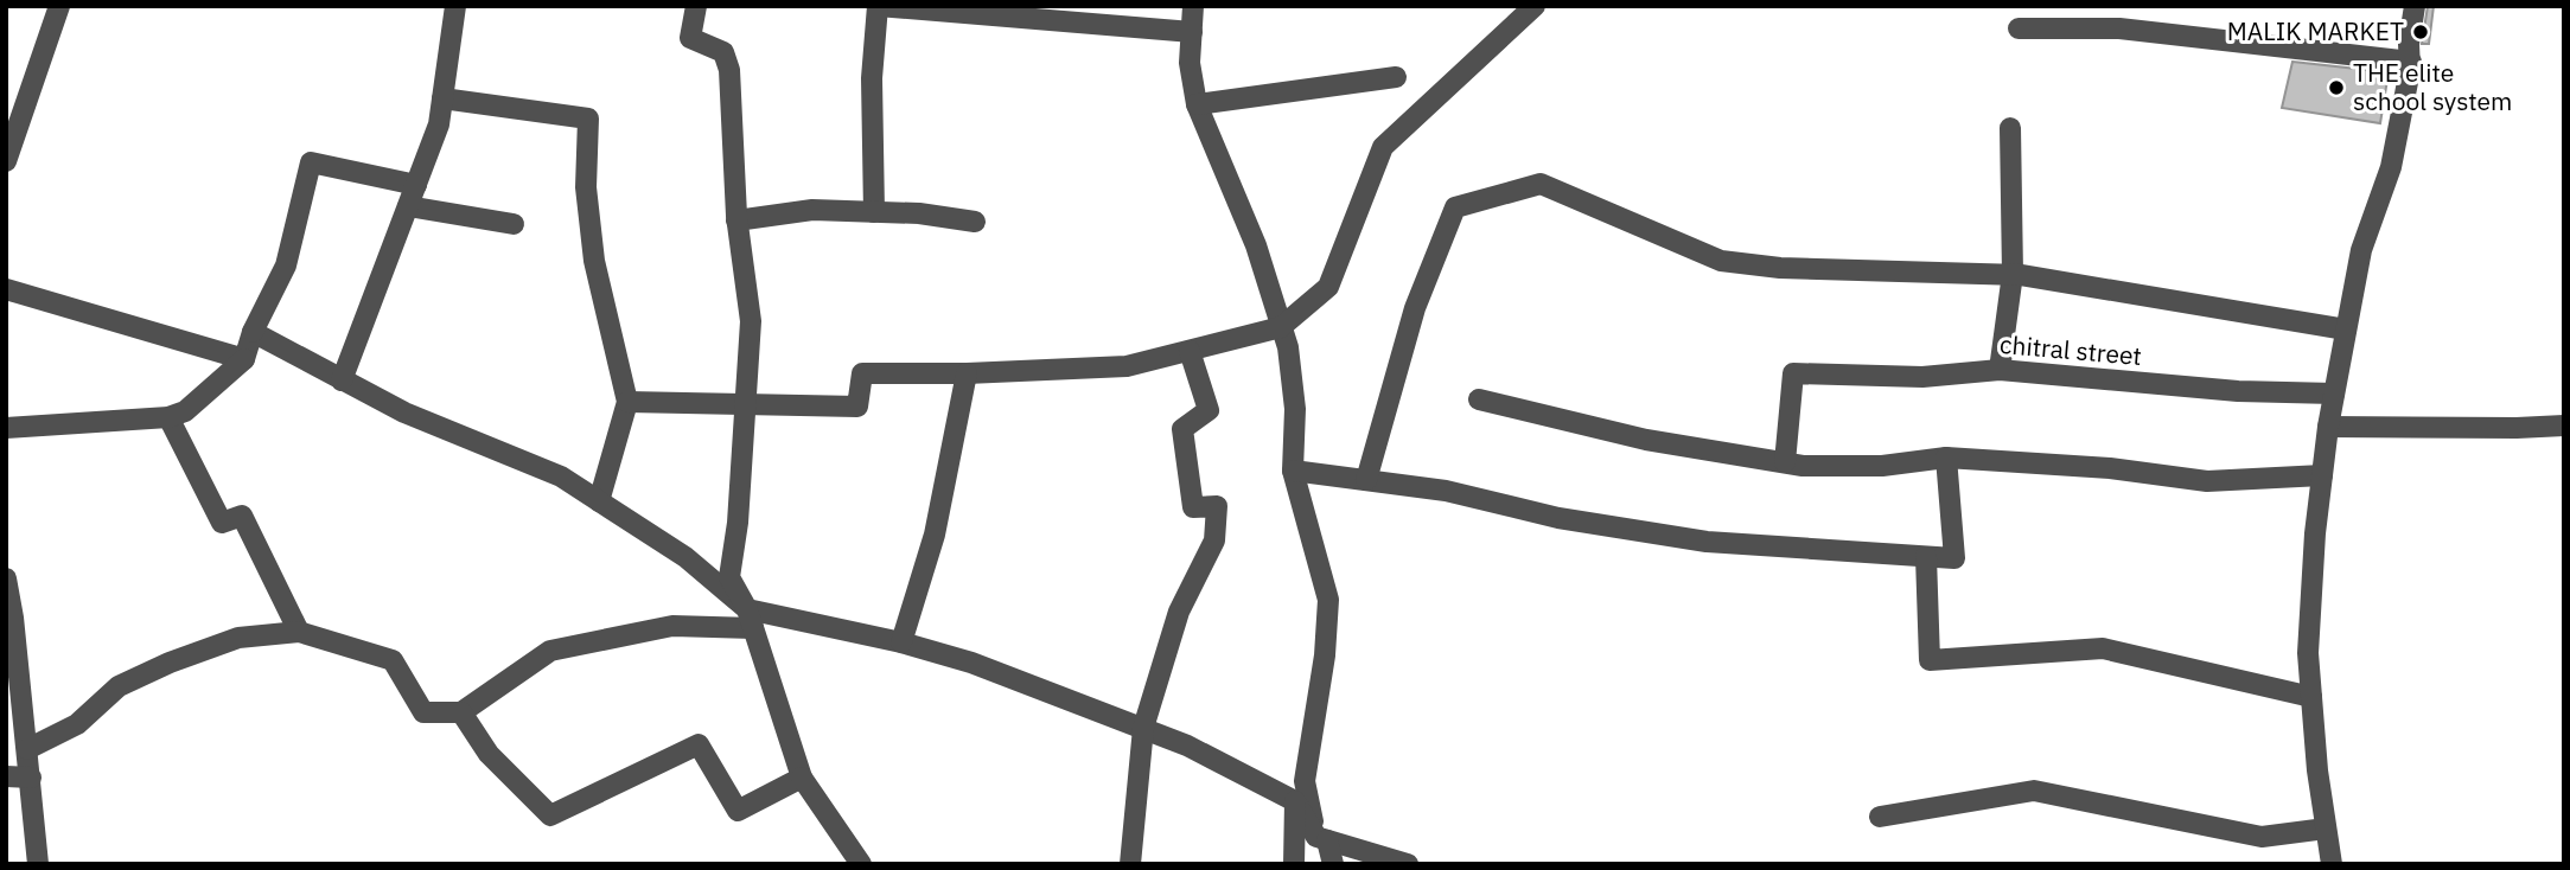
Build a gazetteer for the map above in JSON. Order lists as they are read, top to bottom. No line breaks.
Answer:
{"streets":{"street":["chitral street"]},"places":["MALIK MARKET","THE elite school system"]}
